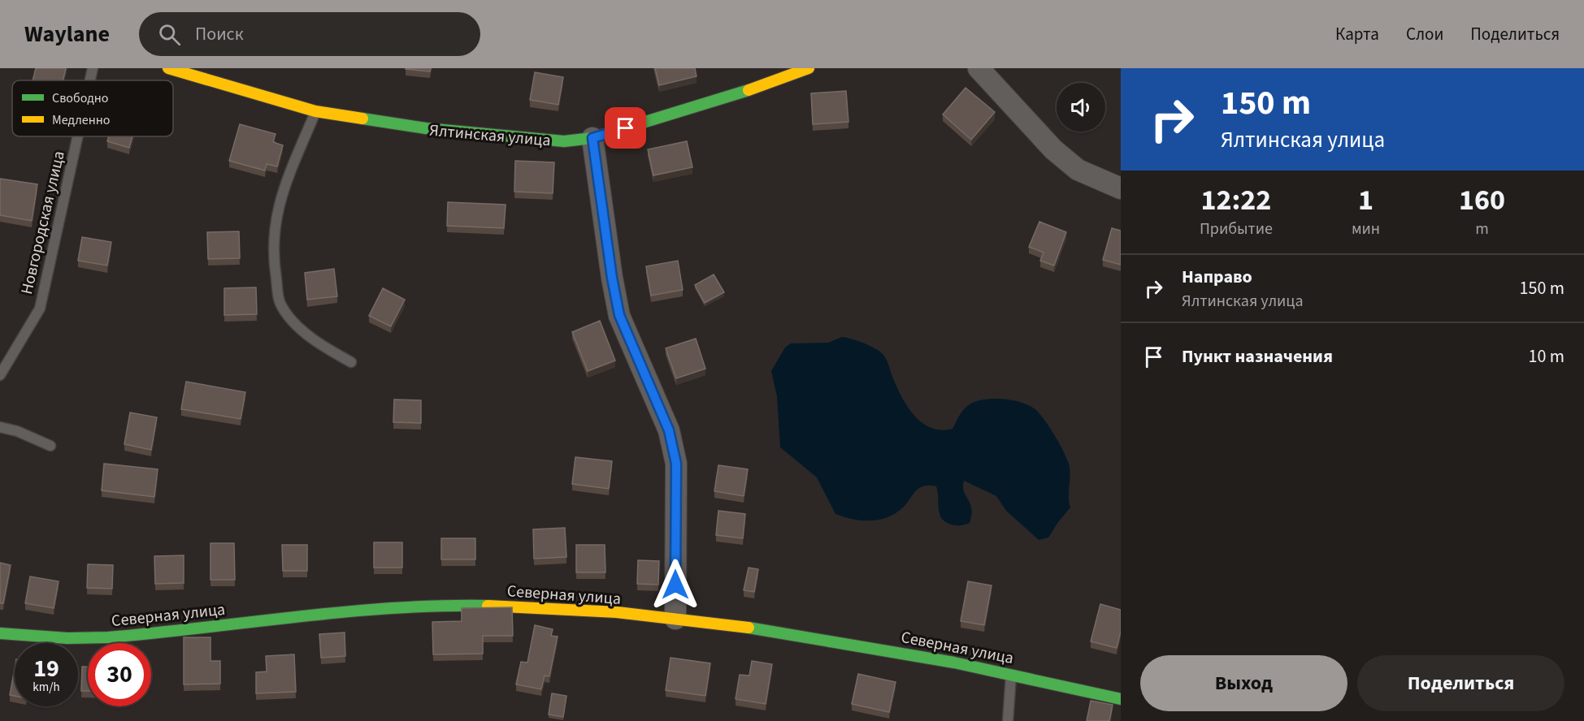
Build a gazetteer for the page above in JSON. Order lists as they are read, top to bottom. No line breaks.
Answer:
{"streets":{"street":["Ялтинская улица","Северная улица"],"lane":["Новгородская улица"]},"legend":["Свободно","Медленно"],"page":{"header":"Waylane","search":"Поиск","nav":["Карта","Слои","Поделиться"],"turn":["150 m","Ялтинская улица"],"eta":["12:22","Прибытие","1","мин","160","m"],"list":[{"name":"Направо","note":"Ялтинская улица","value":"150 m"},{"name":"Пункт назначения","value":"10 m"}],"speed":"19 km/h","limit":"30","buttons":["Выход","Поделиться"]}}
